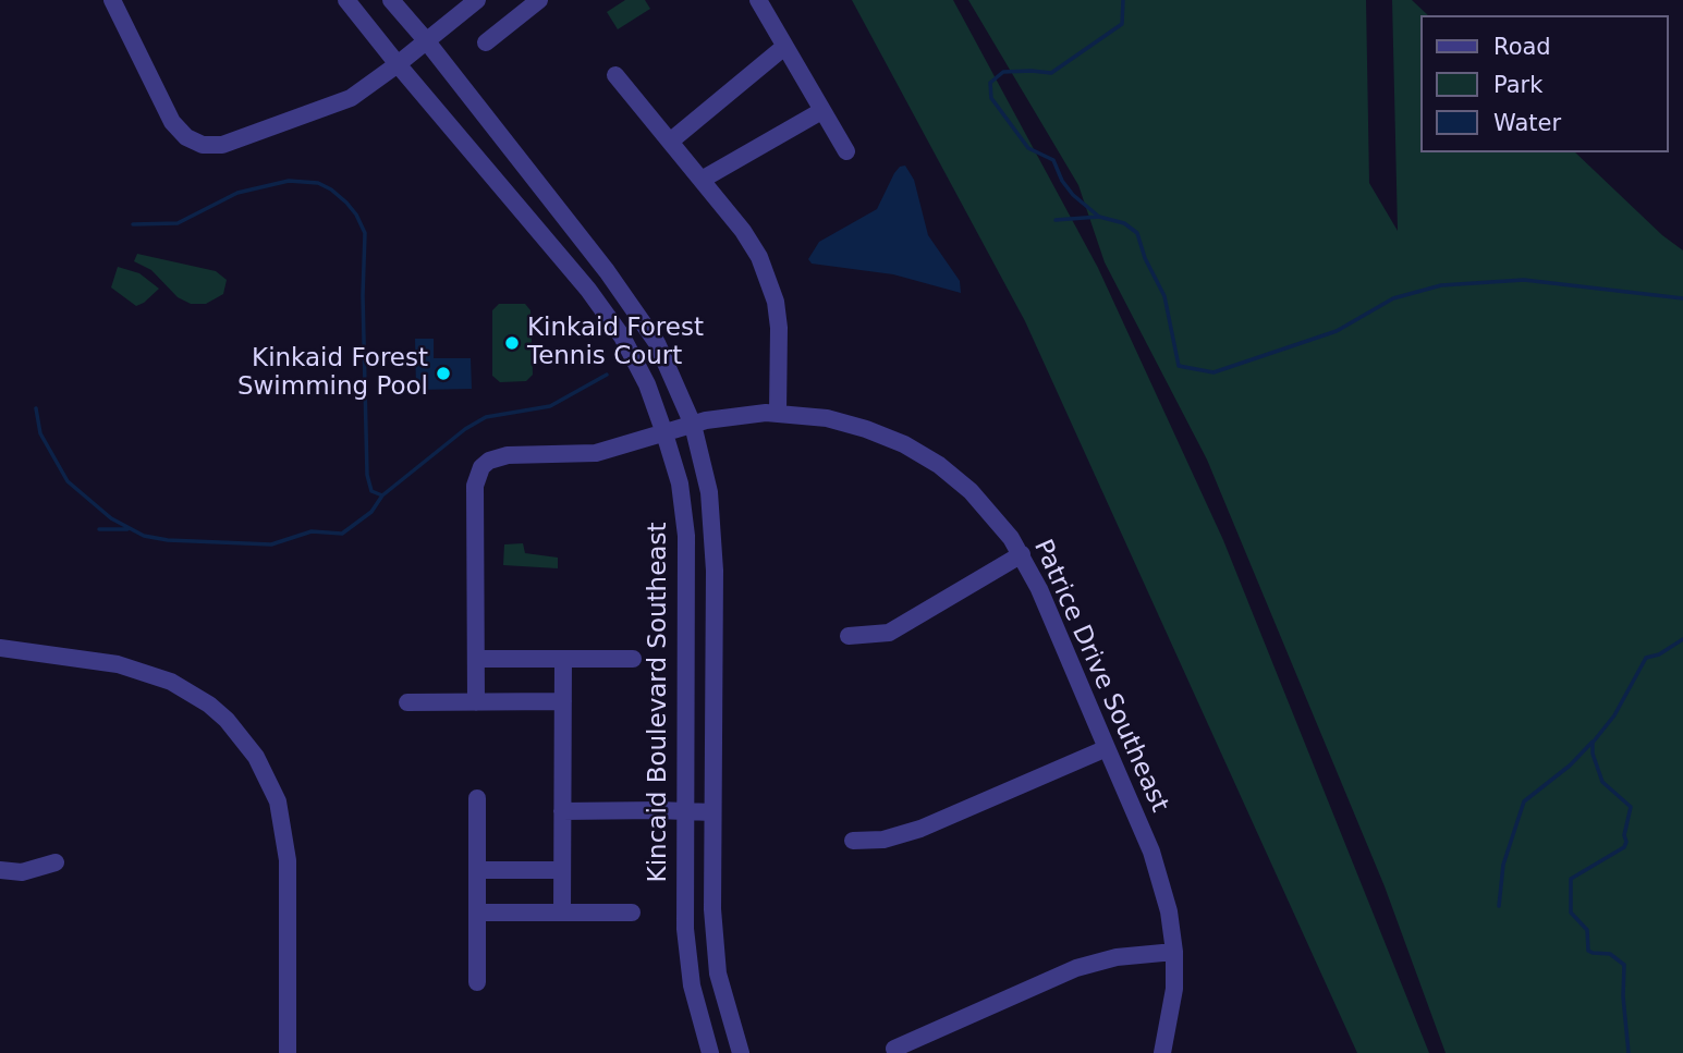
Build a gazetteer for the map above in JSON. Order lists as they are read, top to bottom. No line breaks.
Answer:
{"streets":{"street":["Patrice Drive Southeast","Kincaid Boulevard Southeast"]},"crossings":[["Patrice Drive Southeast","Kincaid Boulevard Southeast"]],"places":["Kinkaid Forest Tennis Court","Kinkaid Forest Swimming Pool"],"legend":["Road","Park","Water"]}
